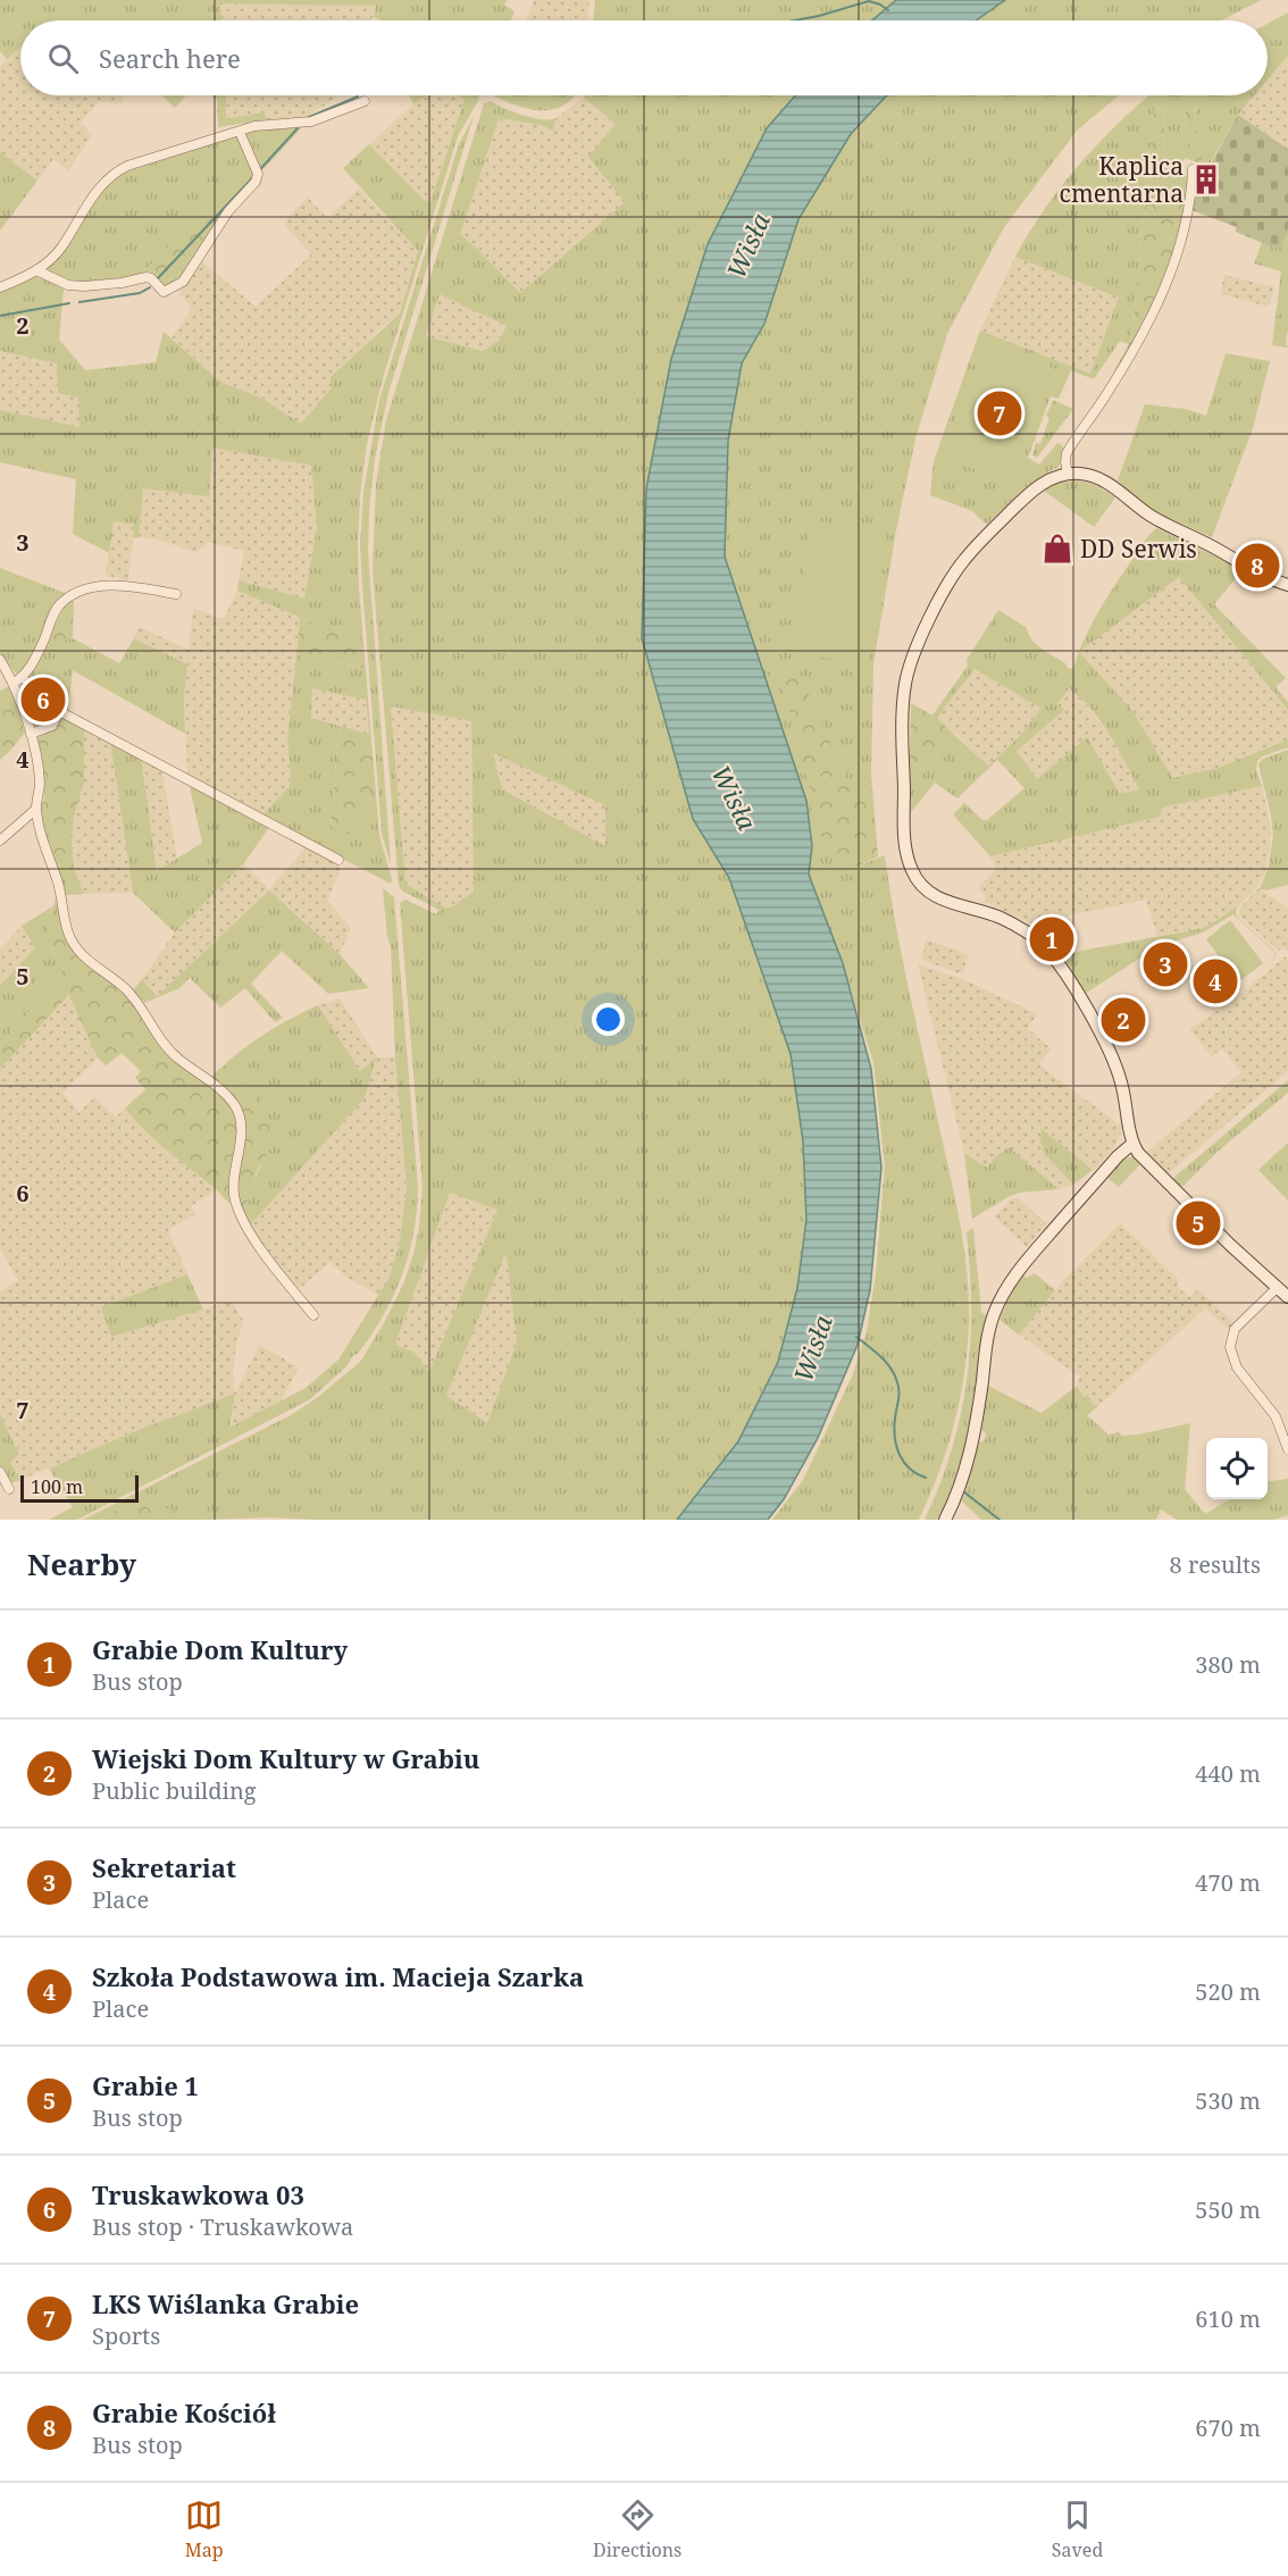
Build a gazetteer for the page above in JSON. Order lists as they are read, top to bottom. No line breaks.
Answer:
{"water":["Wisła"],"places":{"building":["Kaplica cmentarna"],"shop":["DD Serwis"]},"scale_bar":"100 m","page":{"search":"Search here","pins":["7","8","6","1","3","4","2","5"],"scale":"100 m","heading":["Nearby","8 results"],"list":[{"mark":"1","name":"Grabie Dom Kultury","note":"Bus stop","value":"380 m"},{"mark":"2","name":"Wiejski Dom Kultury w Grabiu","note":"Public building","value":"440 m"},{"mark":"3","name":"Sekretariat","note":"Place","value":"470 m"},{"mark":"4","name":"Szkoła Podstawowa im. Macieja Szarka","note":"Place","value":"520 m"},{"mark":"5","name":"Grabie 1","note":"Bus stop","value":"530 m"},{"mark":"6","name":"Truskawkowa 03","note":"Bus stop · Truskawkowa","value":"550 m"},{"mark":"7","name":"LKS Wiślanka Grabie","note":"Sports","value":"610 m"},{"mark":"8","name":"Grabie Kościół","note":"Bus stop","value":"670 m"}],"nav":["Map","Directions","Saved"]},"grid":{"rows":["2","3","4","5","6","7"]}}
